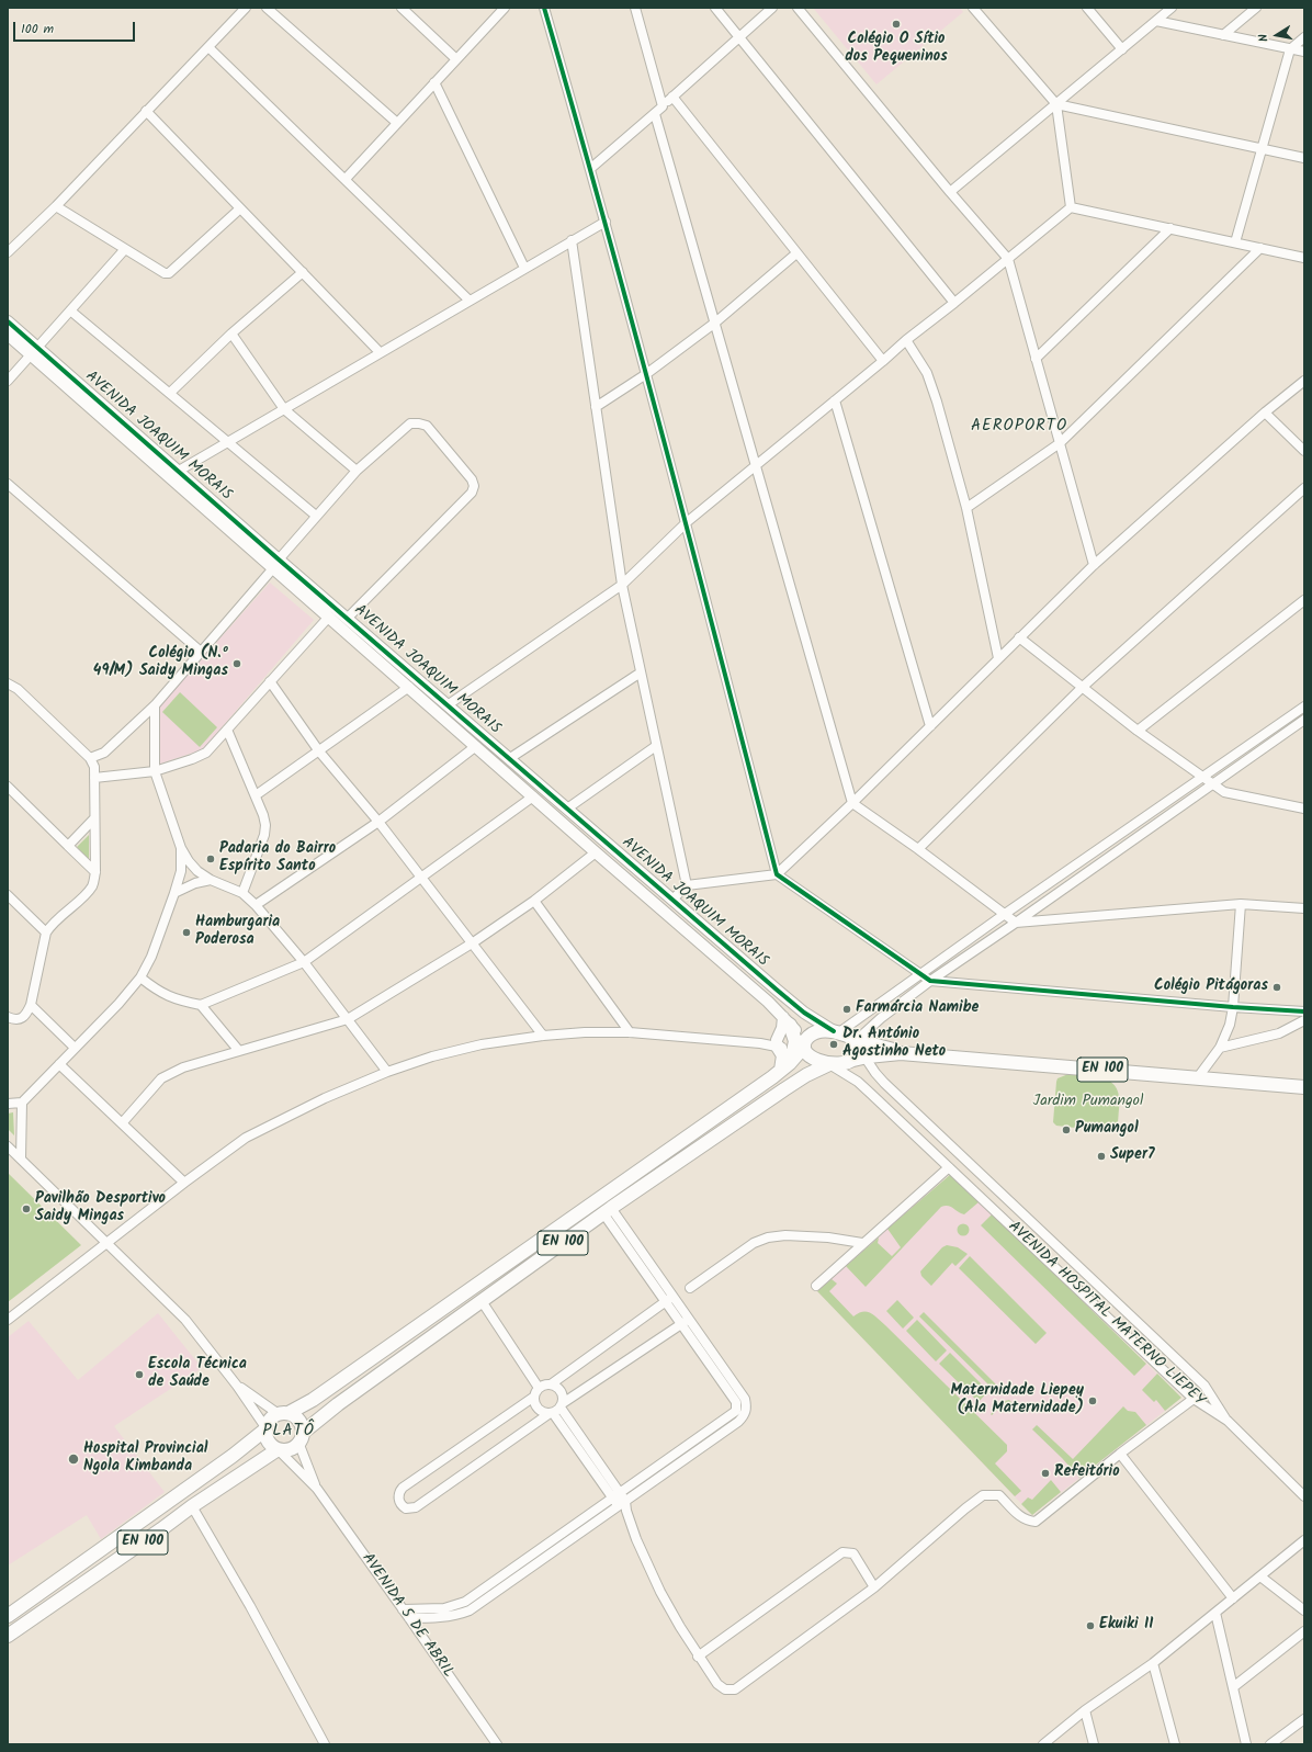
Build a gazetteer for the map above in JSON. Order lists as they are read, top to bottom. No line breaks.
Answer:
{"streets":{"main road":["EN 100"],"street":["AVENIDA JOAQUIM MORAIS","AVENIDA HOSPITAL MATERNO LIEPEY","AVENIDA 5 DE ABRIL"]},"crossings":[["AVENIDA JOAQUIM MORAIS","EN 100"],["AVENIDA JOAQUIM MORAIS","AVENIDA HOSPITAL MATERNO LIEPEY"],["EN 100","AVENIDA HOSPITAL MATERNO LIEPEY"],["EN 100","AVENIDA 5 DE ABRIL"]],"districts":["AEROPORTO","PLATÔ"],"parks":["Jardim Pumangol"],"places":["Colégio O Sítio dos Pequeninos","Colégio (N.º 49/M) Saidy Mingas","Padaria do Bairro Espírito Santo","Hamburgaria Poderosa","Colégio Pitágoras","Farmárcia Namibe","Dr. António Agostinho Neto","Pumangol","Super7","Pavilhão Desportivo Saidy Mingas","Escola Técnica de Saúde","Maternidade Liepey (Ala Maternidade)","Hospital Provincial Ngola Kimbanda","Refeitório","Ekuiki II"],"scale_bar":"100 m","north":"left"}
